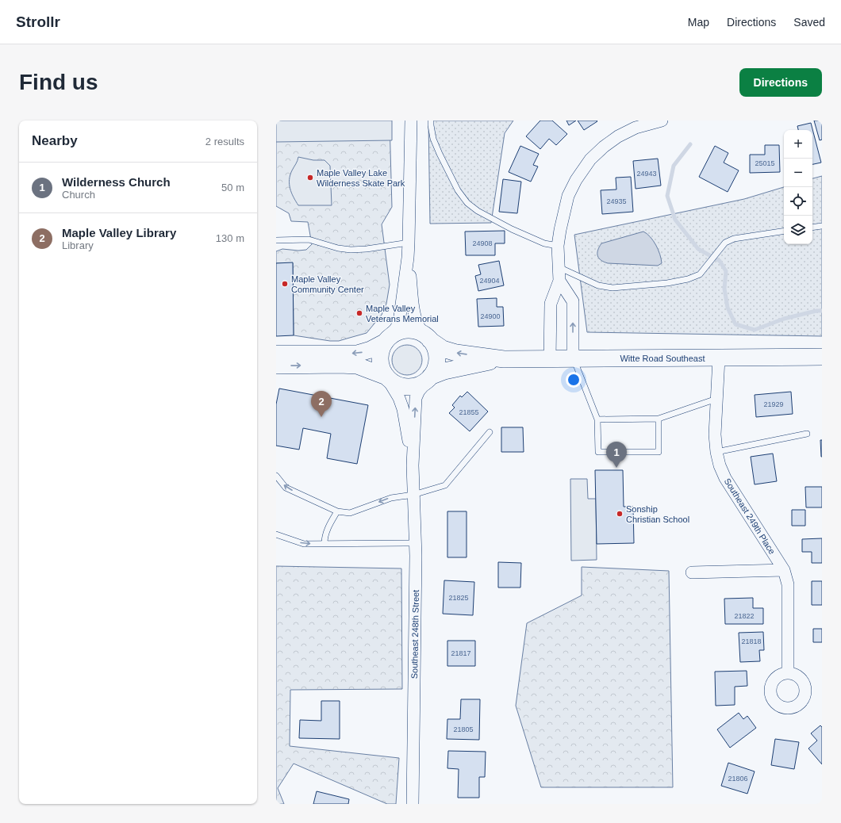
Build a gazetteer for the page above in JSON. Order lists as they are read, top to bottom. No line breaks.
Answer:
{"streets":{"street":["Witte Road Southeast","Southeast 249th Place","Southeast 248th Street"]},"crossings":[["Witte Road Southeast","Southeast 249th Place"],["Witte Road Southeast","Southeast 248th Street"]],"places":["Maple Valley Lake Wilderness Skate Park","Maple Valley Community Center","Maple Valley Veterans Memorial","Sonship Christian School"],"house_numbers":["25015","24943","24935","24908","24904","24900","21929","21855","21825","21822","21818","21817","21805","21806"],"page":{"header":"Strollr","nav":["Map","Directions","Saved"],"buttons":"Directions","title":"Find us","heading":["Nearby","2 results"],"map_buttons":["+","−"],"list":[{"mark":"1","name":"Wilderness Church","note":"Church","value":"50 m"},{"mark":"2","name":"Maple Valley Library","note":"Library","value":"130 m"}],"pins":["2","1"]}}
